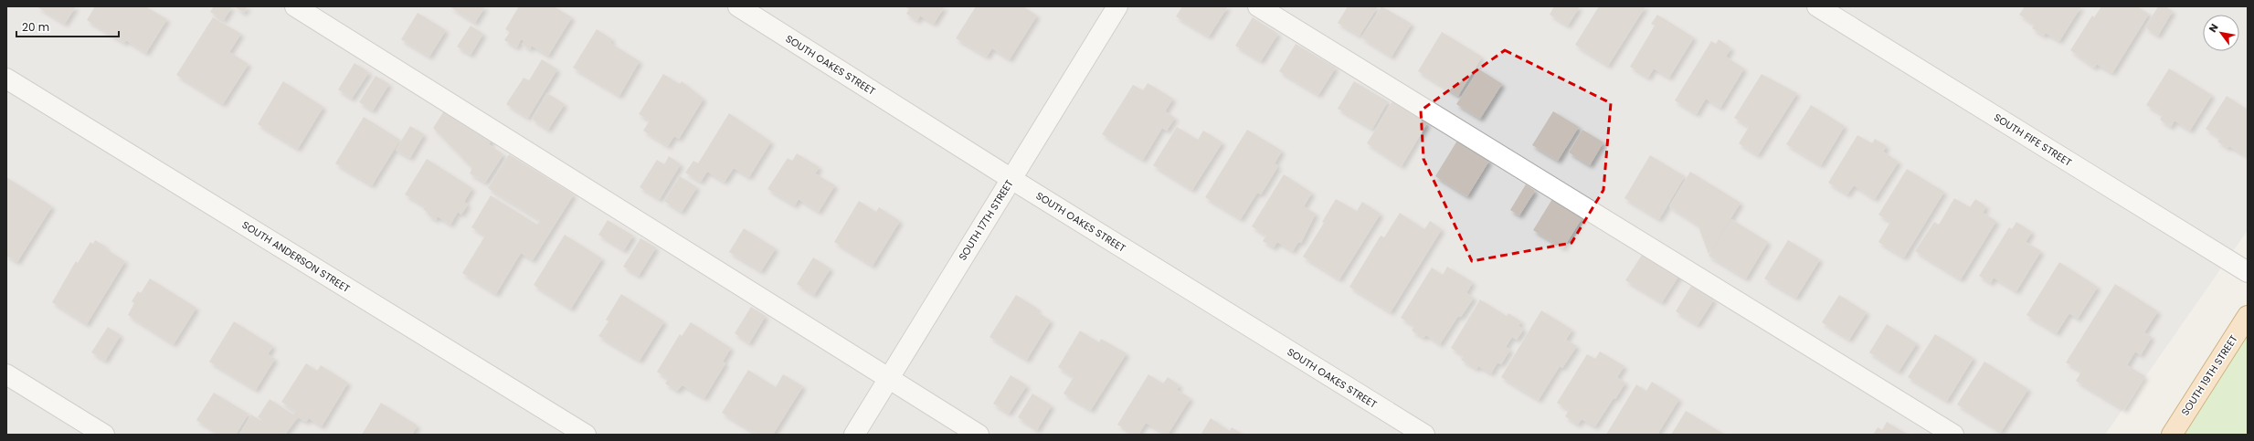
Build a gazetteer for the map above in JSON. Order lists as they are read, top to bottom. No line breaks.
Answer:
{"streets":{"main road":["SOUTH 19TH STREET"],"street":["SOUTH OAKES STREET","SOUTH FIFE STREET","SOUTH 17TH STREET","SOUTH ANDERSON STREET"]},"crossings":[["SOUTH OAKES STREET","SOUTH 17TH STREET"]],"scale_bar":"20 m","north":"top left"}
